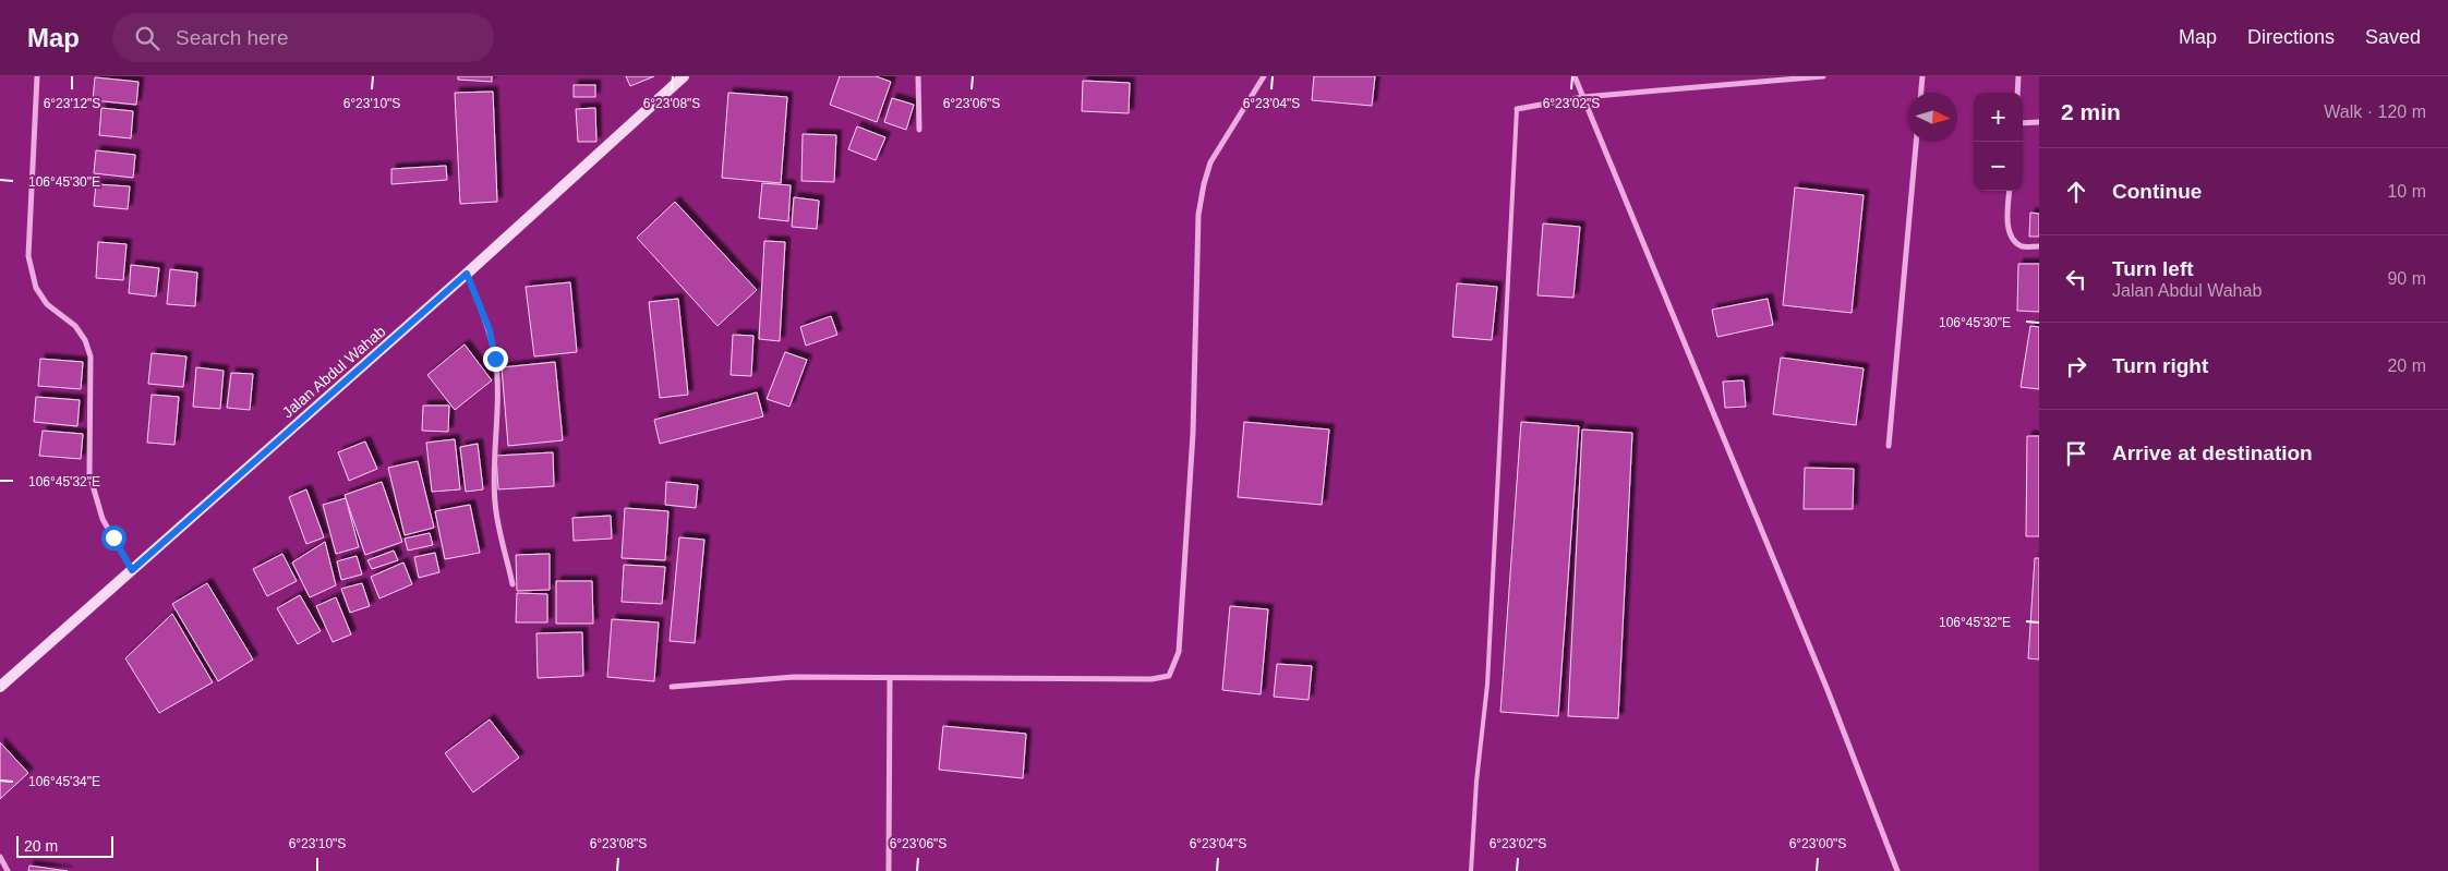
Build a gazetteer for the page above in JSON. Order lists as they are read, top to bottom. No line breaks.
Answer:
{"streets":{"street":["Jalan Abdul Wahab"]},"scale_bar":"20 m","north":"right","page":{"header":"Map","search":"Search here","nav":["Map","Directions","Saved"],"heading":["2 min","Walk · 120 m"],"map_buttons":["+","−"],"list":[["Continue","10 m"],["Turn left","Jalan Abdul Wahab","90 m"],["Turn right","20 m"],"Arrive at destination"],"scale":"20 m"},"coordinates":["6°23'12\"S","6°23'10\"S","6°23'08\"S","6°23'06\"S","6°23'04\"S","6°23'02\"S","106°45'30\"E","106°45'32\"E","106°45'34\"E","6°23'00\"S"]}
